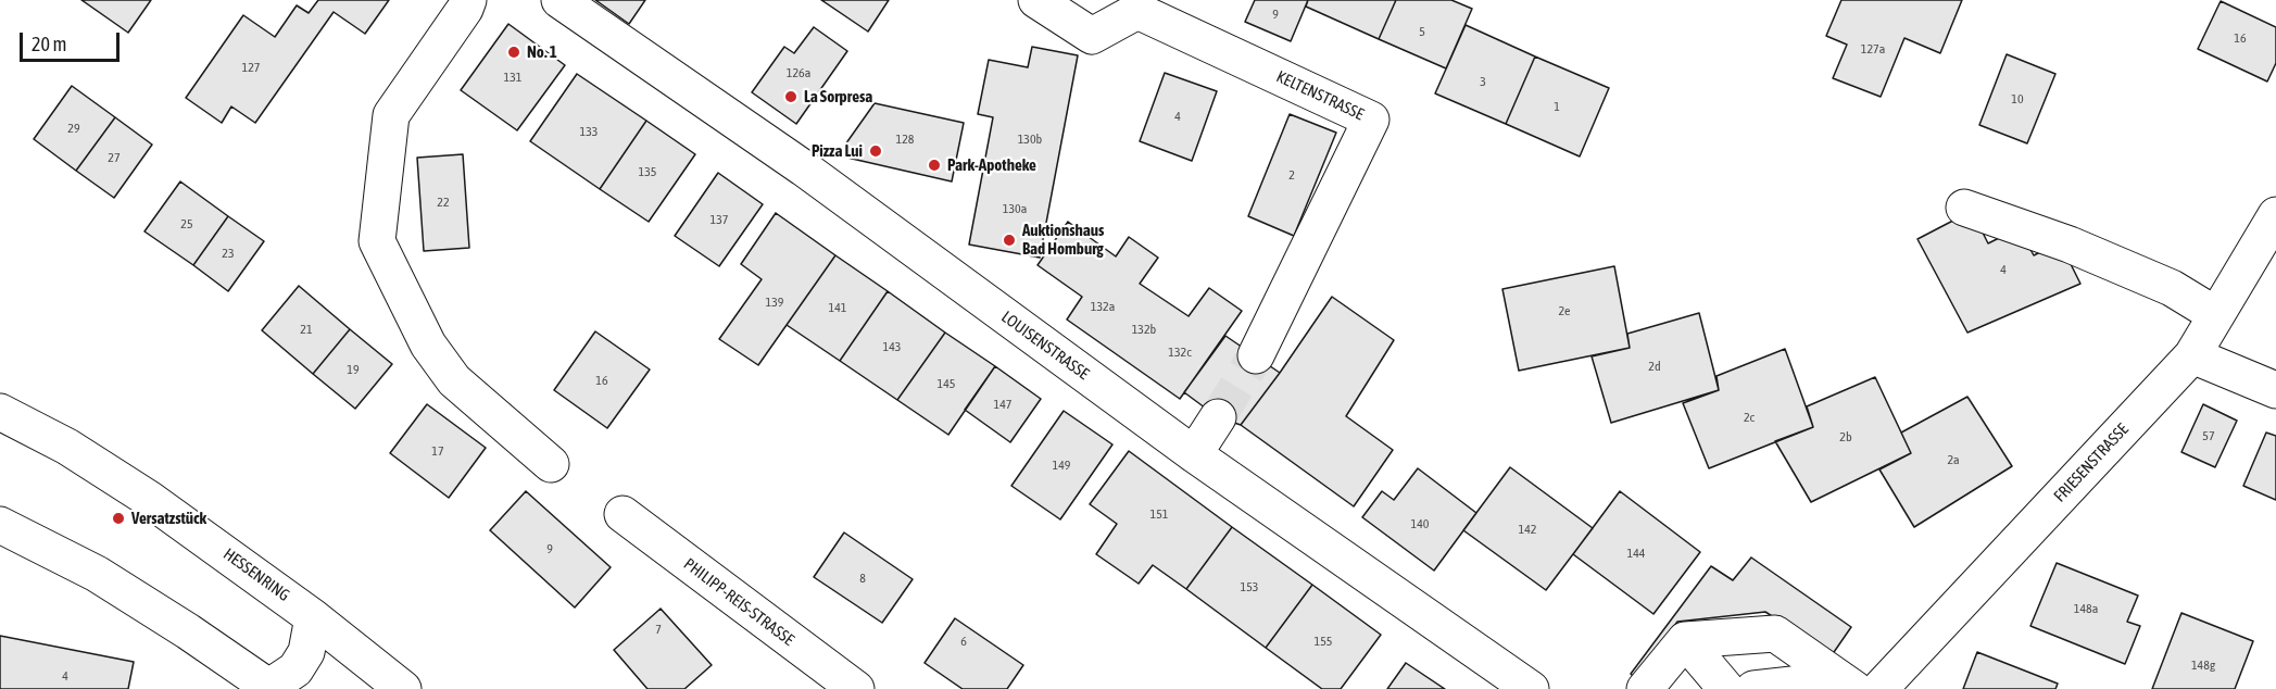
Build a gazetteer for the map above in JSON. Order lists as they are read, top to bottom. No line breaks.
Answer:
{"streets":{"street":["KELTENSTRASSE","LOUISENSTRASSE","FRIESENSTRASSE","HESSENRING","PHILIPP-REIS-STRASSE"]},"places":["No. 1","La Sorpresa","Pizza Lui","Park-Apotheke","Auktionshaus Bad Homburg","Versatzstück"],"house_numbers":["9","5","16","127a","127","126a","131","3","10","1","4","29","133","128","130b","27","135","2","22","130a","137","25","23","4","139","132a","141","2e","21","132b","143","132c","2d","19","16","145","147","2c","57","2b","17","2a","149","151","140","142","9","144","8","153","148a","7","6","155","148g","4"],"scale_bar":"20 m"}
